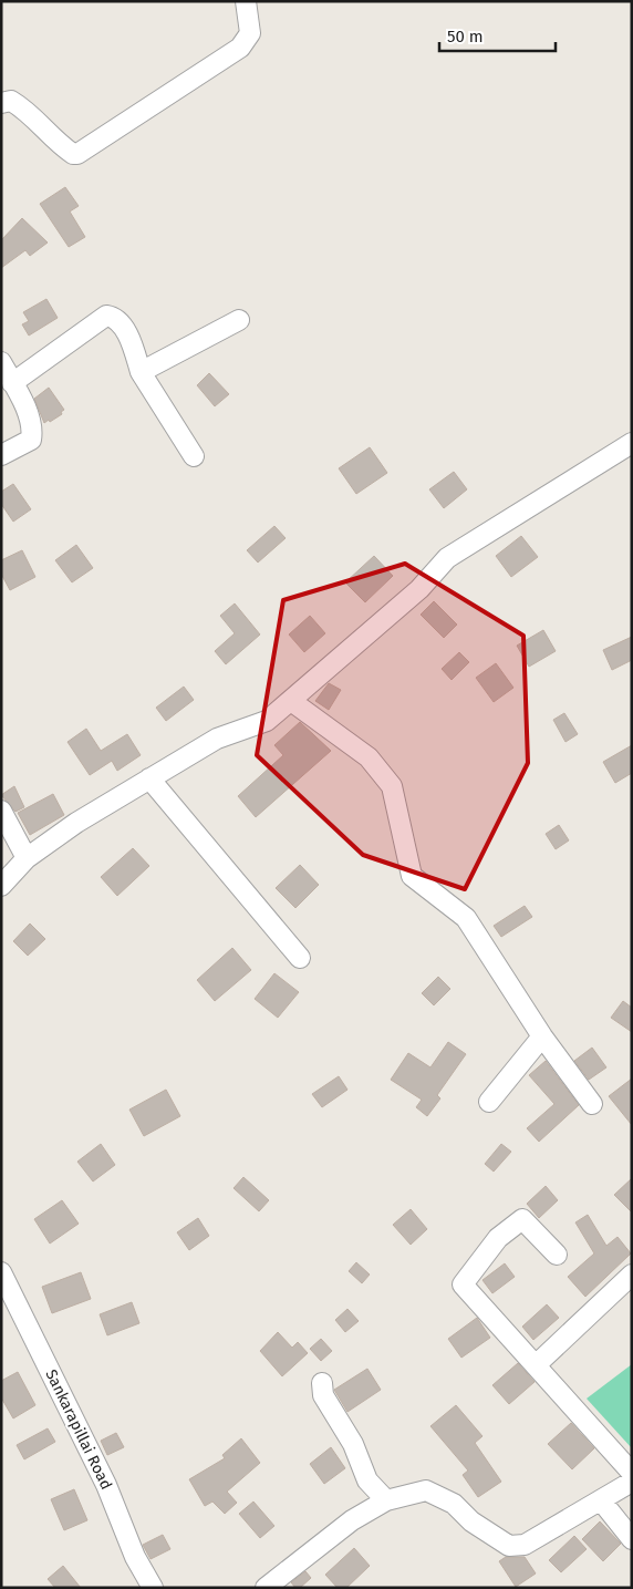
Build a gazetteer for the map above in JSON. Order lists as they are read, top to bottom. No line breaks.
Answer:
{"streets":{"street":["Sankarapillai Road"]},"scale_bar":"50 m"}
